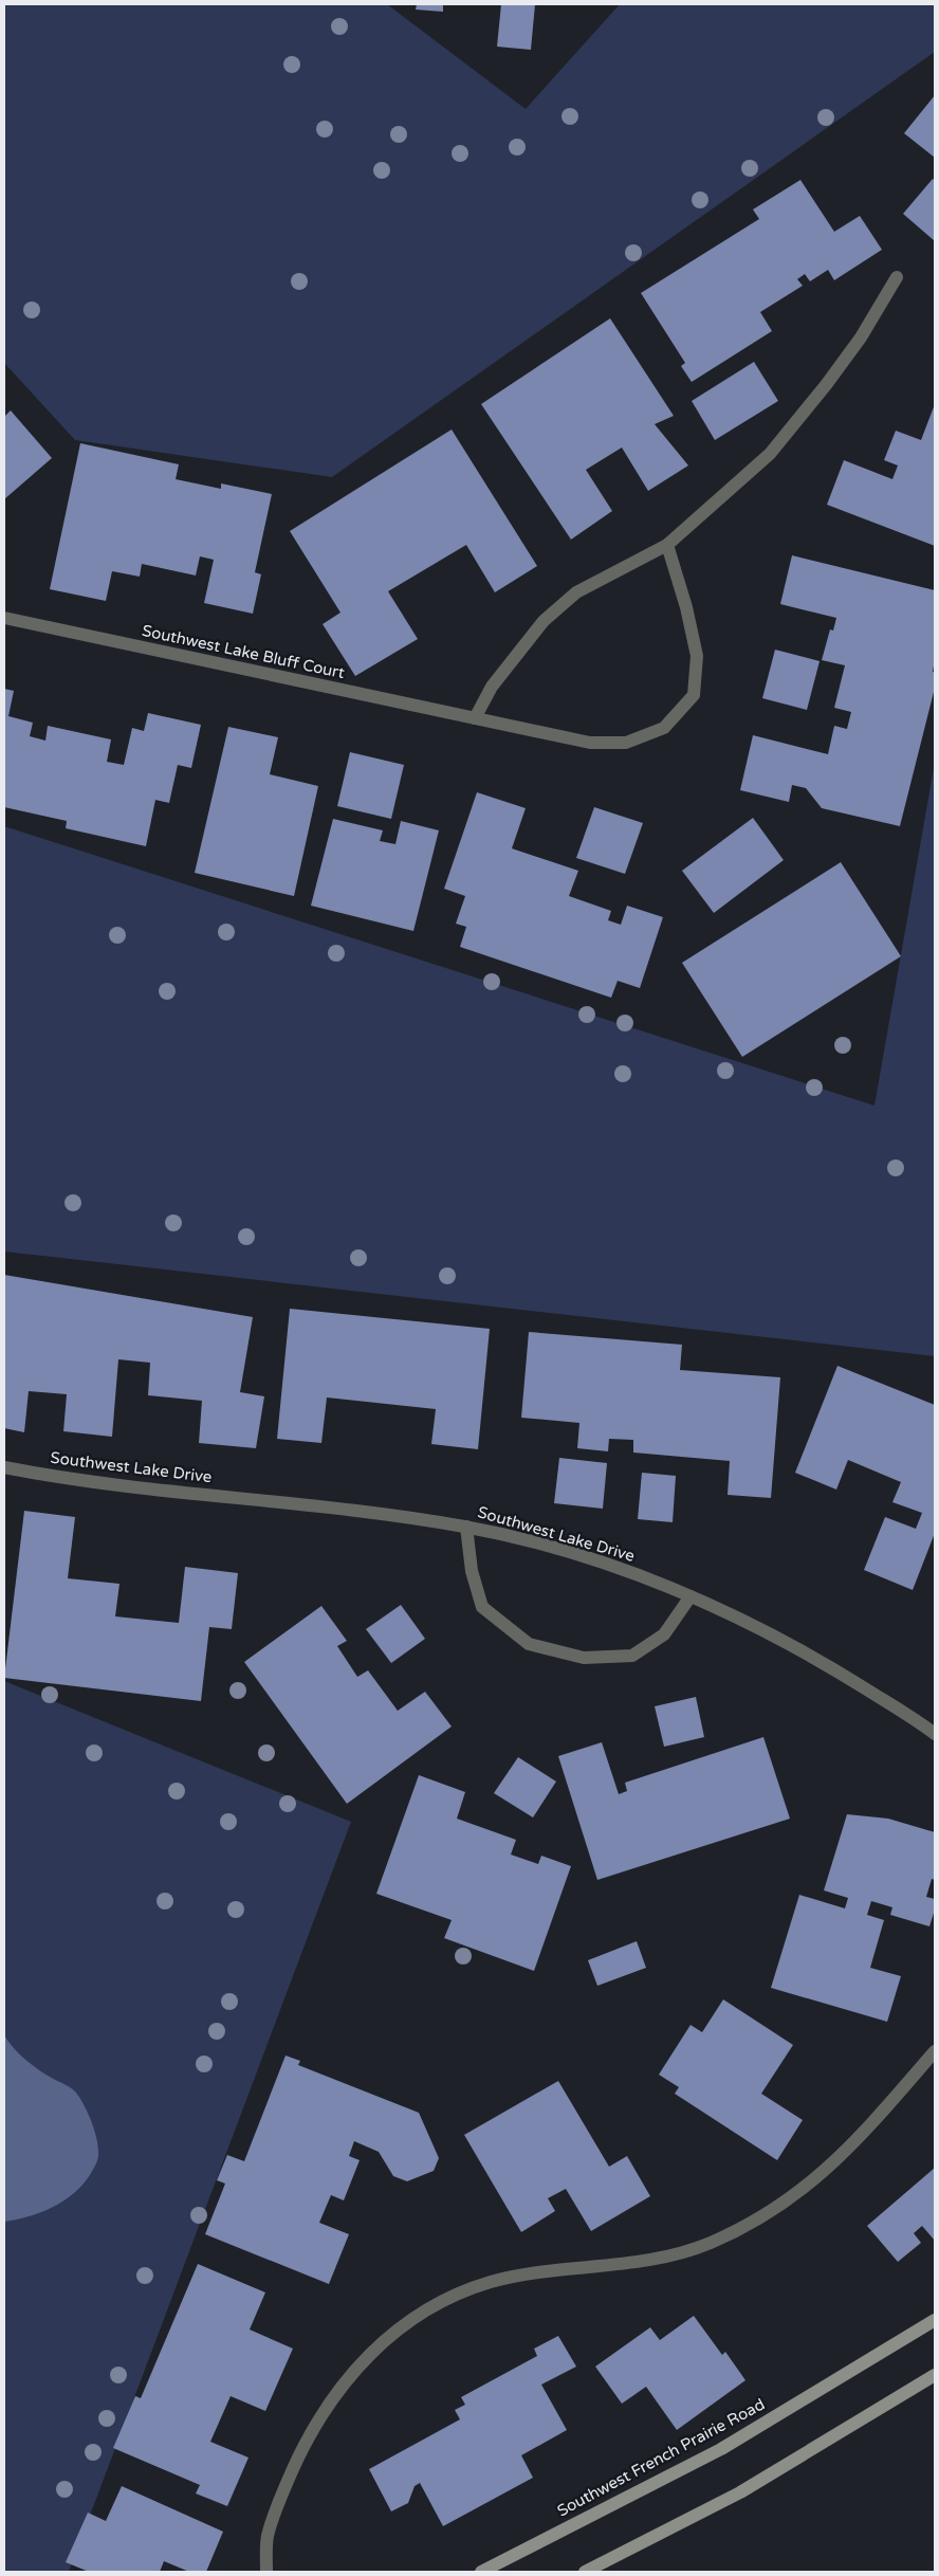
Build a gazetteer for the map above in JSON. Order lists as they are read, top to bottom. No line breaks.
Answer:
{"streets":{"street":["Southwest Lake Bluff Court","Southwest Lake Drive","Southwest French Prairie Road"]}}
